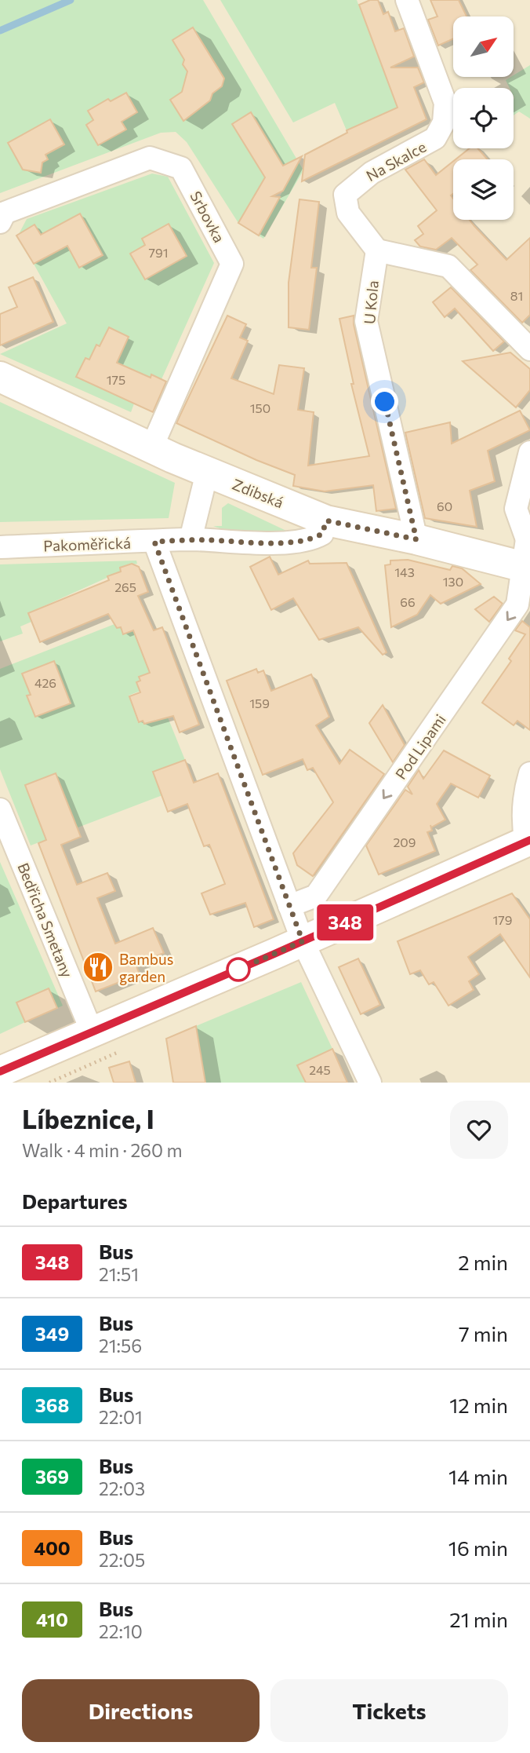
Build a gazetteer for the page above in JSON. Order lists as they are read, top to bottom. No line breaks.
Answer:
{"streets":{"main road":["Zdibská"],"street":["Na Skalce","Srbovka","U Kola","Pakoměřická","Pod Lipami","Bedřicha Smetany"]},"crossings":[["Na Skalce","U Kola"],["Srbovka","Zdibská"],["U Kola","Zdibská"],["Zdibská","Pakoměřická"],["Zdibská","Pod Lipami"]],"one_way":["Pod Lipami"],"places":{"restaurant":["Bambus garden"]},"lines":["bus line 348"],"house_numbers":["791","81","175","150","60","143","130","265","66","426","159","209","179","245"],"north":"top right","page":{"on_map":"348","heading":[["Líbeznice, I","Walk · 4 min · 260 m"],"Departures"],"list":[{"mark":"348","name":"Bus","note":"21:51","value":"2 min"},{"mark":"349","name":"Bus","note":"21:56","value":"7 min"},{"mark":"368","name":"Bus","note":"22:01","value":"12 min"},{"mark":"369","name":"Bus","note":"22:03","value":"14 min"},{"mark":"400","name":"Bus","note":"22:05","value":"16 min"},{"mark":"410","name":"Bus","note":"22:10","value":"21 min"}],"buttons":["Directions","Tickets"]}}
